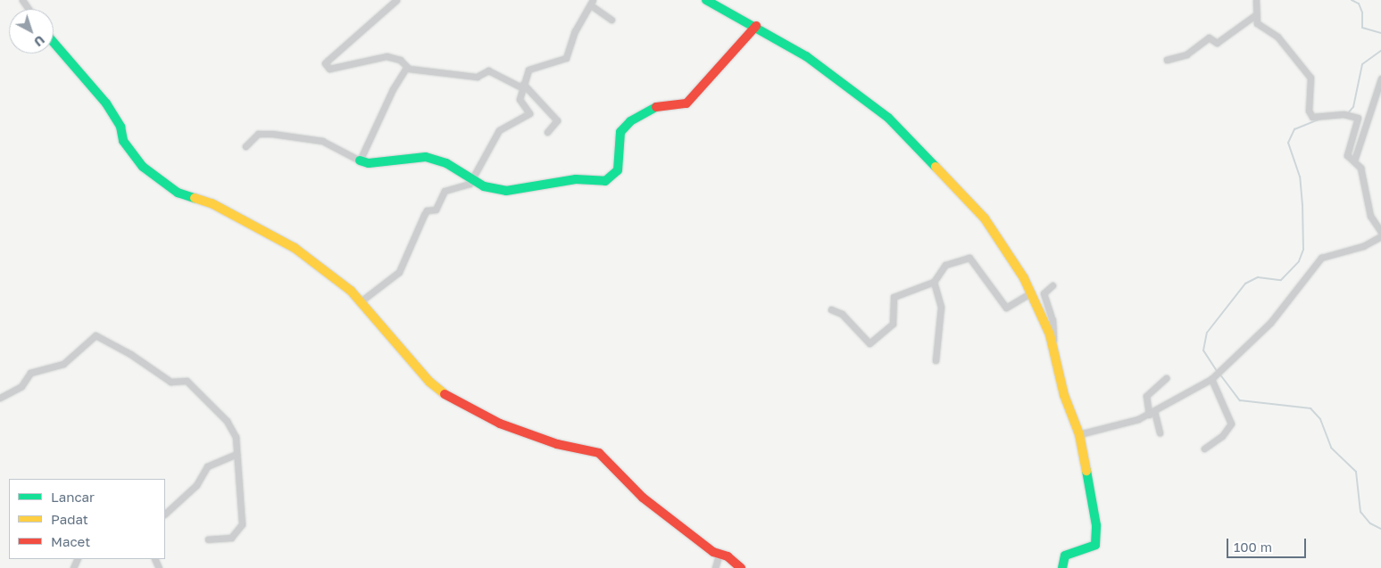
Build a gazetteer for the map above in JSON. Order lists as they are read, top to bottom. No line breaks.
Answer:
{"legend":["Lancar","Padat","Macet"],"scale_bar":"100 m","north":"bottom right"}
